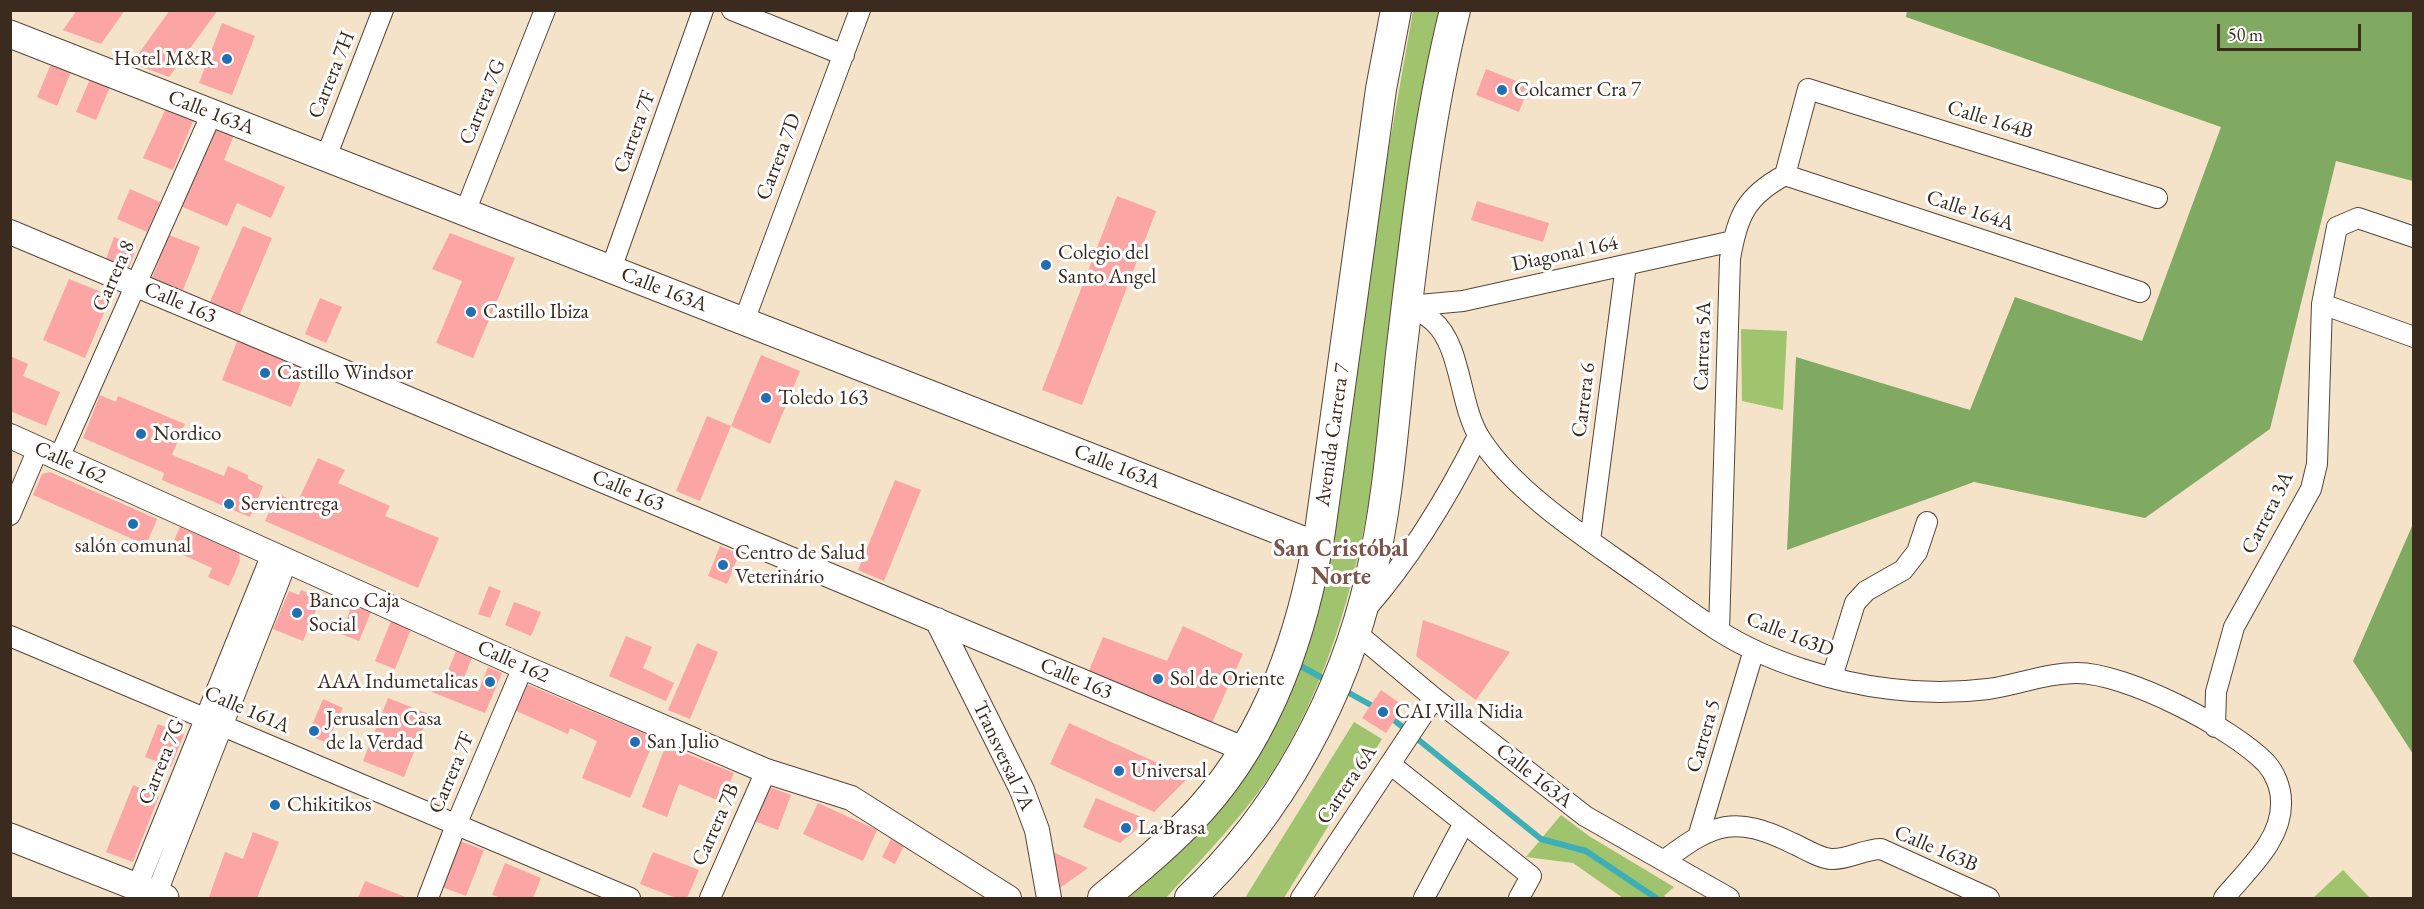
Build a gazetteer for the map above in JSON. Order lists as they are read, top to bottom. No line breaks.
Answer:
{"streets":{"main road":["Calle 163A","Avenida Carrera 7"],"street":["Carrera 7H","Carrera 7G","Calle 164B","Carrera 7F","Carrera 7D","Calle 164A","Diagonal 164","Carrera 8","Calle 163","Carrera 5A","Carrera 6","Calle 162","Carrera 3A","Calle 163D","Calle 161A","Carrera 5","Transversal 7A","Carrera 6A","Carrera 7B","Calle 163B"]},"crossings":[["Carrera 7H","Calle 163A"],["Carrera 7G","Calle 163A"],["Carrera 7G","Calle 162"],["Carrera 7G","Calle 161A"],["Calle 163A","Carrera 7F"],["Calle 163A","Carrera 7D"],["Calle 163A","Carrera 8"],["Calle 163A","Avenida Carrera 7"],["Calle 163A","Carrera 6A"],["Calle 163A","Calle 163B"],["Calle 164B","Calle 164A"],["Calle 164B","Carrera 5A"],["Carrera 7F","Calle 162"],["Carrera 7F","Calle 161A"],["Calle 164A","Carrera 5A"],["Diagonal 164","Carrera 5A"],["Diagonal 164","Carrera 6"],["Diagonal 164","Calle 163D"],["Carrera 8","Calle 163"],["Carrera 8","Calle 162"],["Calle 163","Avenida Carrera 7"],["Calle 163","Transversal 7A"],["Carrera 5A","Calle 163D"],["Carrera 6","Calle 163D"],["Calle 162","Carrera 7B"],["Carrera 3A","Calle 163D"],["Calle 163D","Carrera 5"],["Carrera 5","Calle 163B"]],"districts":["San Cristóbal Norte"],"places":["Hotel M&R","Colcamer Cra 7","Colegio del Santo Angel","Castillo Ibiza","Castillo Windsor","Toledo 163","Nordico","Servientrega","salón comunal","Centro de Salud Veterinário","Banco Caja Social","Sol de Oriente","AAA Indumetalicas","CAI Villa Nidia","Jerusalen Casa de la Verdad","San Julio","Universal","Chikitikos","La Brasa"],"scale_bar":"50 m"}
